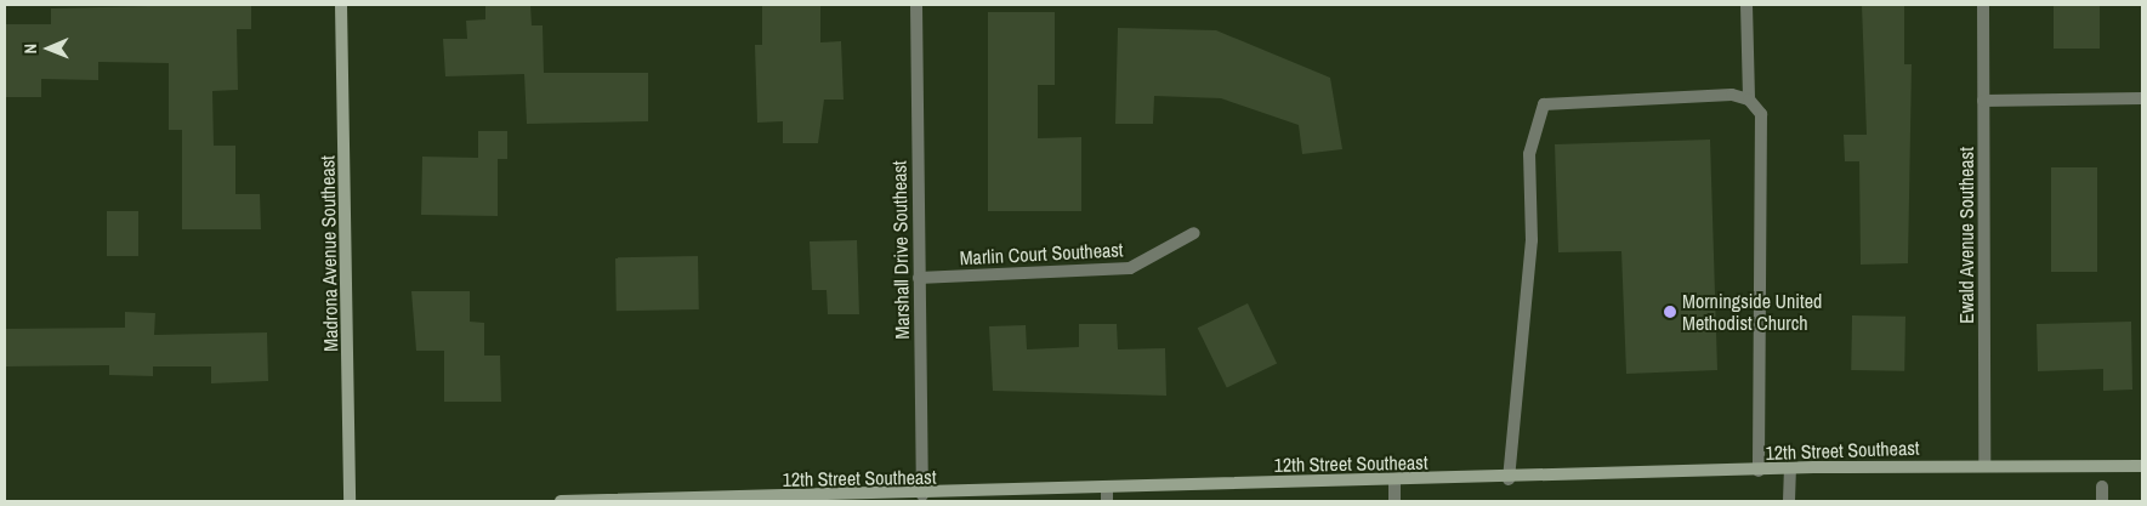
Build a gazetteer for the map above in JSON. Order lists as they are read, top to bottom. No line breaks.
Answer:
{"streets":{"main road":["Madrona Avenue Southeast","12th Street Southeast"],"street":["Ewald Avenue Southeast","Marshall Drive Southeast","Marlin Court Southeast"]},"crossings":[["Ewald Avenue Southeast","12th Street Southeast"],["Marshall Drive Southeast","Marlin Court Southeast"],["Marshall Drive Southeast","12th Street Southeast"]],"places":["Morningside United Methodist Church"],"north":"left"}
